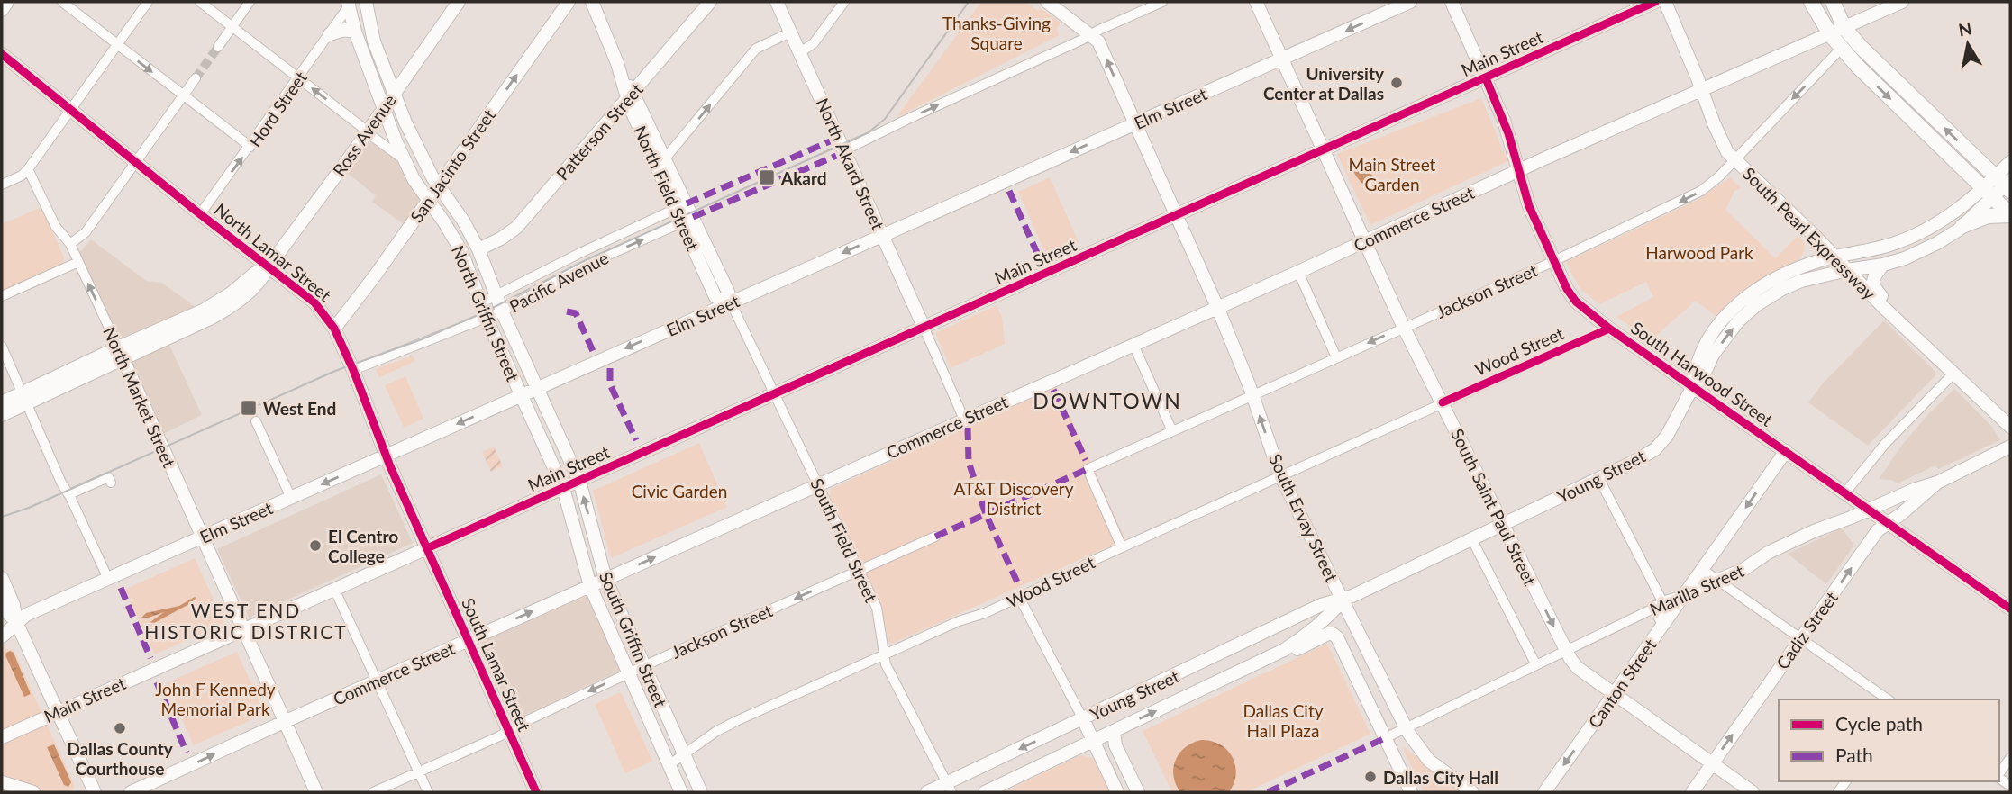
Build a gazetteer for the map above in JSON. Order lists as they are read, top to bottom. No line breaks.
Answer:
{"streets":{"main road":["Main Street","Elm Street","Patterson Street","Ross Avenue","North Akard Street","San Jacinto Street","North Field Street","Commerce Street","South Pearl Expressway","North Lamar Street","North Griffin Street","South Harwood Street","North Market Street","Young Street","South Saint Paul Street","South Ervay Street","Marilla Street","Cadiz Street","South Griffin Street","South Lamar Street","Canton Street"],"street":["Hord Street","Pacific Avenue","Jackson Street","Wood Street","South Field Street"]},"crossings":[["Main Street","North Akard Street"],["Main Street","North Field Street"],["Main Street","North Lamar Street"],["Main Street","North Griffin Street"],["Main Street","South Harwood Street"],["Main Street","North Market Street"],["Main Street","South Saint Paul Street"],["Main Street","South Ervay Street"],["Main Street","South Field Street"],["Main Street","South Griffin Street"],["Main Street","South Lamar Street"],["Elm Street","North Akard Street"],["Elm Street","North Field Street"],["Elm Street","North Lamar Street"],["Elm Street","North Griffin Street"],["Elm Street","North Market Street"],["Elm Street","South Saint Paul Street"],["Elm Street","South Ervay Street"],["Hord Street","North Lamar Street"],["Hord Street","North Griffin Street"],["Patterson Street","North Field Street"],["Patterson Street","North Griffin Street"],["Ross Avenue","North Lamar Street"],["Ross Avenue","North Griffin Street"],["Ross Avenue","North Market Street"],["San Jacinto Street","North Lamar Street"],["San Jacinto Street","North Griffin Street"],["North Field Street","Pacific Avenue"],["North Field Street","South Field Street"],["Commerce Street","South Pearl Expressway"],["Commerce Street","South Harwood Street"],["Commerce Street","North Market Street"],["Commerce Street","South Saint Paul Street"],["Commerce Street","South Ervay Street"],["Commerce Street","South Field Street"],["Commerce Street","South Griffin Street"],["Commerce Street","South Lamar Street"],["South Pearl Expressway","Jackson Street"],["South Pearl Expressway","Young Street"],["North Lamar Street","Pacific Avenue"],["North Lamar Street","South Lamar Street"],["Pacific Avenue","North Griffin Street"],["Jackson Street","Wood Street"],["Jackson Street","South Harwood Street"],["Jackson Street","South Saint Paul Street"],["Jackson Street","South Ervay Street"],["Jackson Street","South Field Street"],["Jackson Street","South Griffin Street"],["Jackson Street","South Lamar Street"],["North Griffin Street","South Griffin Street"],["Wood Street","South Harwood Street"],["Wood Street","South Saint Paul Street"],["Wood Street","South Ervay Street"],["Wood Street","South Field Street"],["Wood Street","South Griffin Street"],["South Harwood Street","Young Street"],["South Harwood Street","Marilla Street"],["South Harwood Street","Cadiz Street"],["South Harwood Street","Canton Street"],["Young Street","South Saint Paul Street"],["Young Street","South Ervay Street"],["Young Street","South Field Street"],["South Saint Paul Street","Marilla Street"],["South Saint Paul Street","Cadiz Street"],["South Saint Paul Street","Canton Street"],["South Ervay Street","Marilla Street"],["Marilla Street","Cadiz Street"],["Marilla Street","Canton Street"]],"one_way":["Elm Street","San Jacinto Street","Jackson Street","Cadiz Street","Canton Street"],"districts":["DOWNTOWN","WEST END HISTORIC DISTRICT"],"parks":["Thanks-Giving Square","Main Street Garden","Harwood Park","AT&T Discovery District","Civic Garden","John F Kennedy Memorial Park","Dallas City Hall Plaza"],"places":{"other":["University Center at Dallas","El Centro College","Dallas County Courthouse","Dallas City Hall"],"transit":["Akard","West End"]},"legend":["Cycle path","Path"],"north":"top"}
